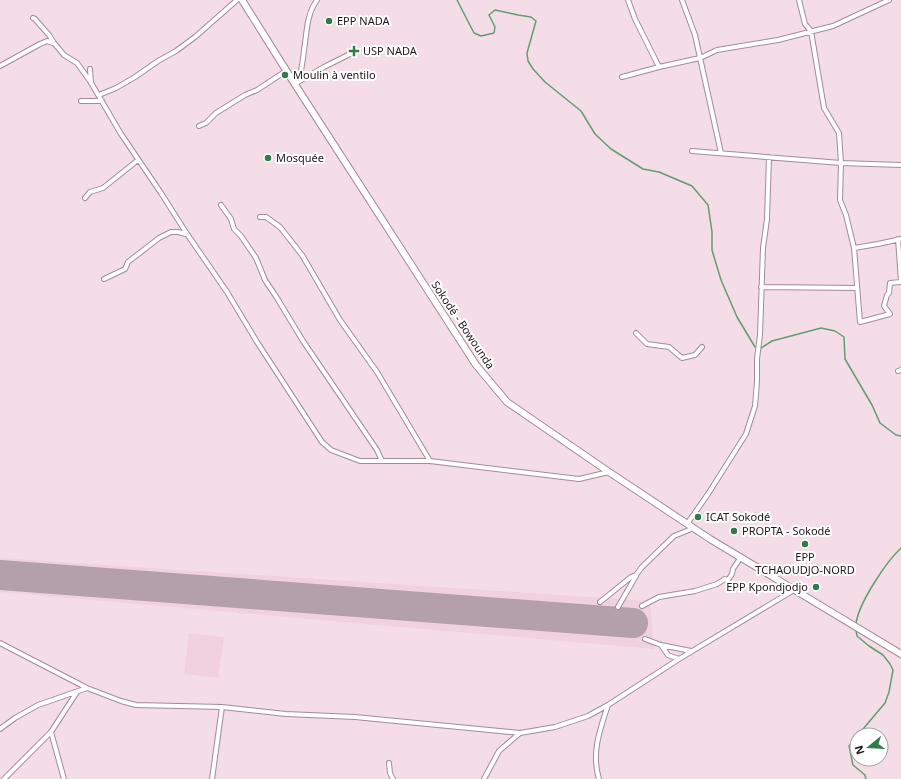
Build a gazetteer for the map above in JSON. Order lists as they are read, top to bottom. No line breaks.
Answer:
{"streets":{"main road":["Sokodé - Bowounda"]},"places":{"other":["EPP NADA","Moulin à ventilo","Mosquée","ICAT Sokodé","PROPTA - Sokodé","EPP TCHAOUDJO-NORD","EPP Kpondjodjo"],"health":["USP NADA"]},"north":"left"}
